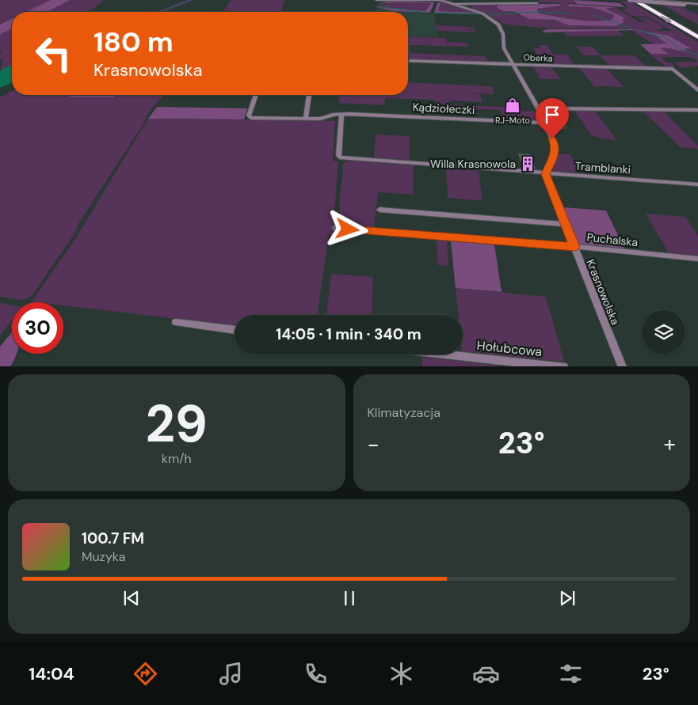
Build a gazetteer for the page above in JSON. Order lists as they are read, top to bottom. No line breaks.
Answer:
{"streets":{"street":["Oberka","Kądziołeczki","Tramblanki","Puchalska","Krasnowolska","Hołubcowa"]},"crossings":[["Kądziołeczki","Tramblanki"],["Tramblanki","Krasnowolska"],["Puchalska","Krasnowolska"]],"places":{"shop":["RJ-Moto"],"building":["Willa Krasnowola"]},"page":{"turn":["180 m","Krasnowolska"],"limit":"30","trip":"14:05 · 1 min · 340 m","tile":[["29","km/h"],"Klimatyzacja"],"heat":["−","23°","+"],"song":["100.7 FM","Muzyka"],"tabs":["14:04","23°"]}}
